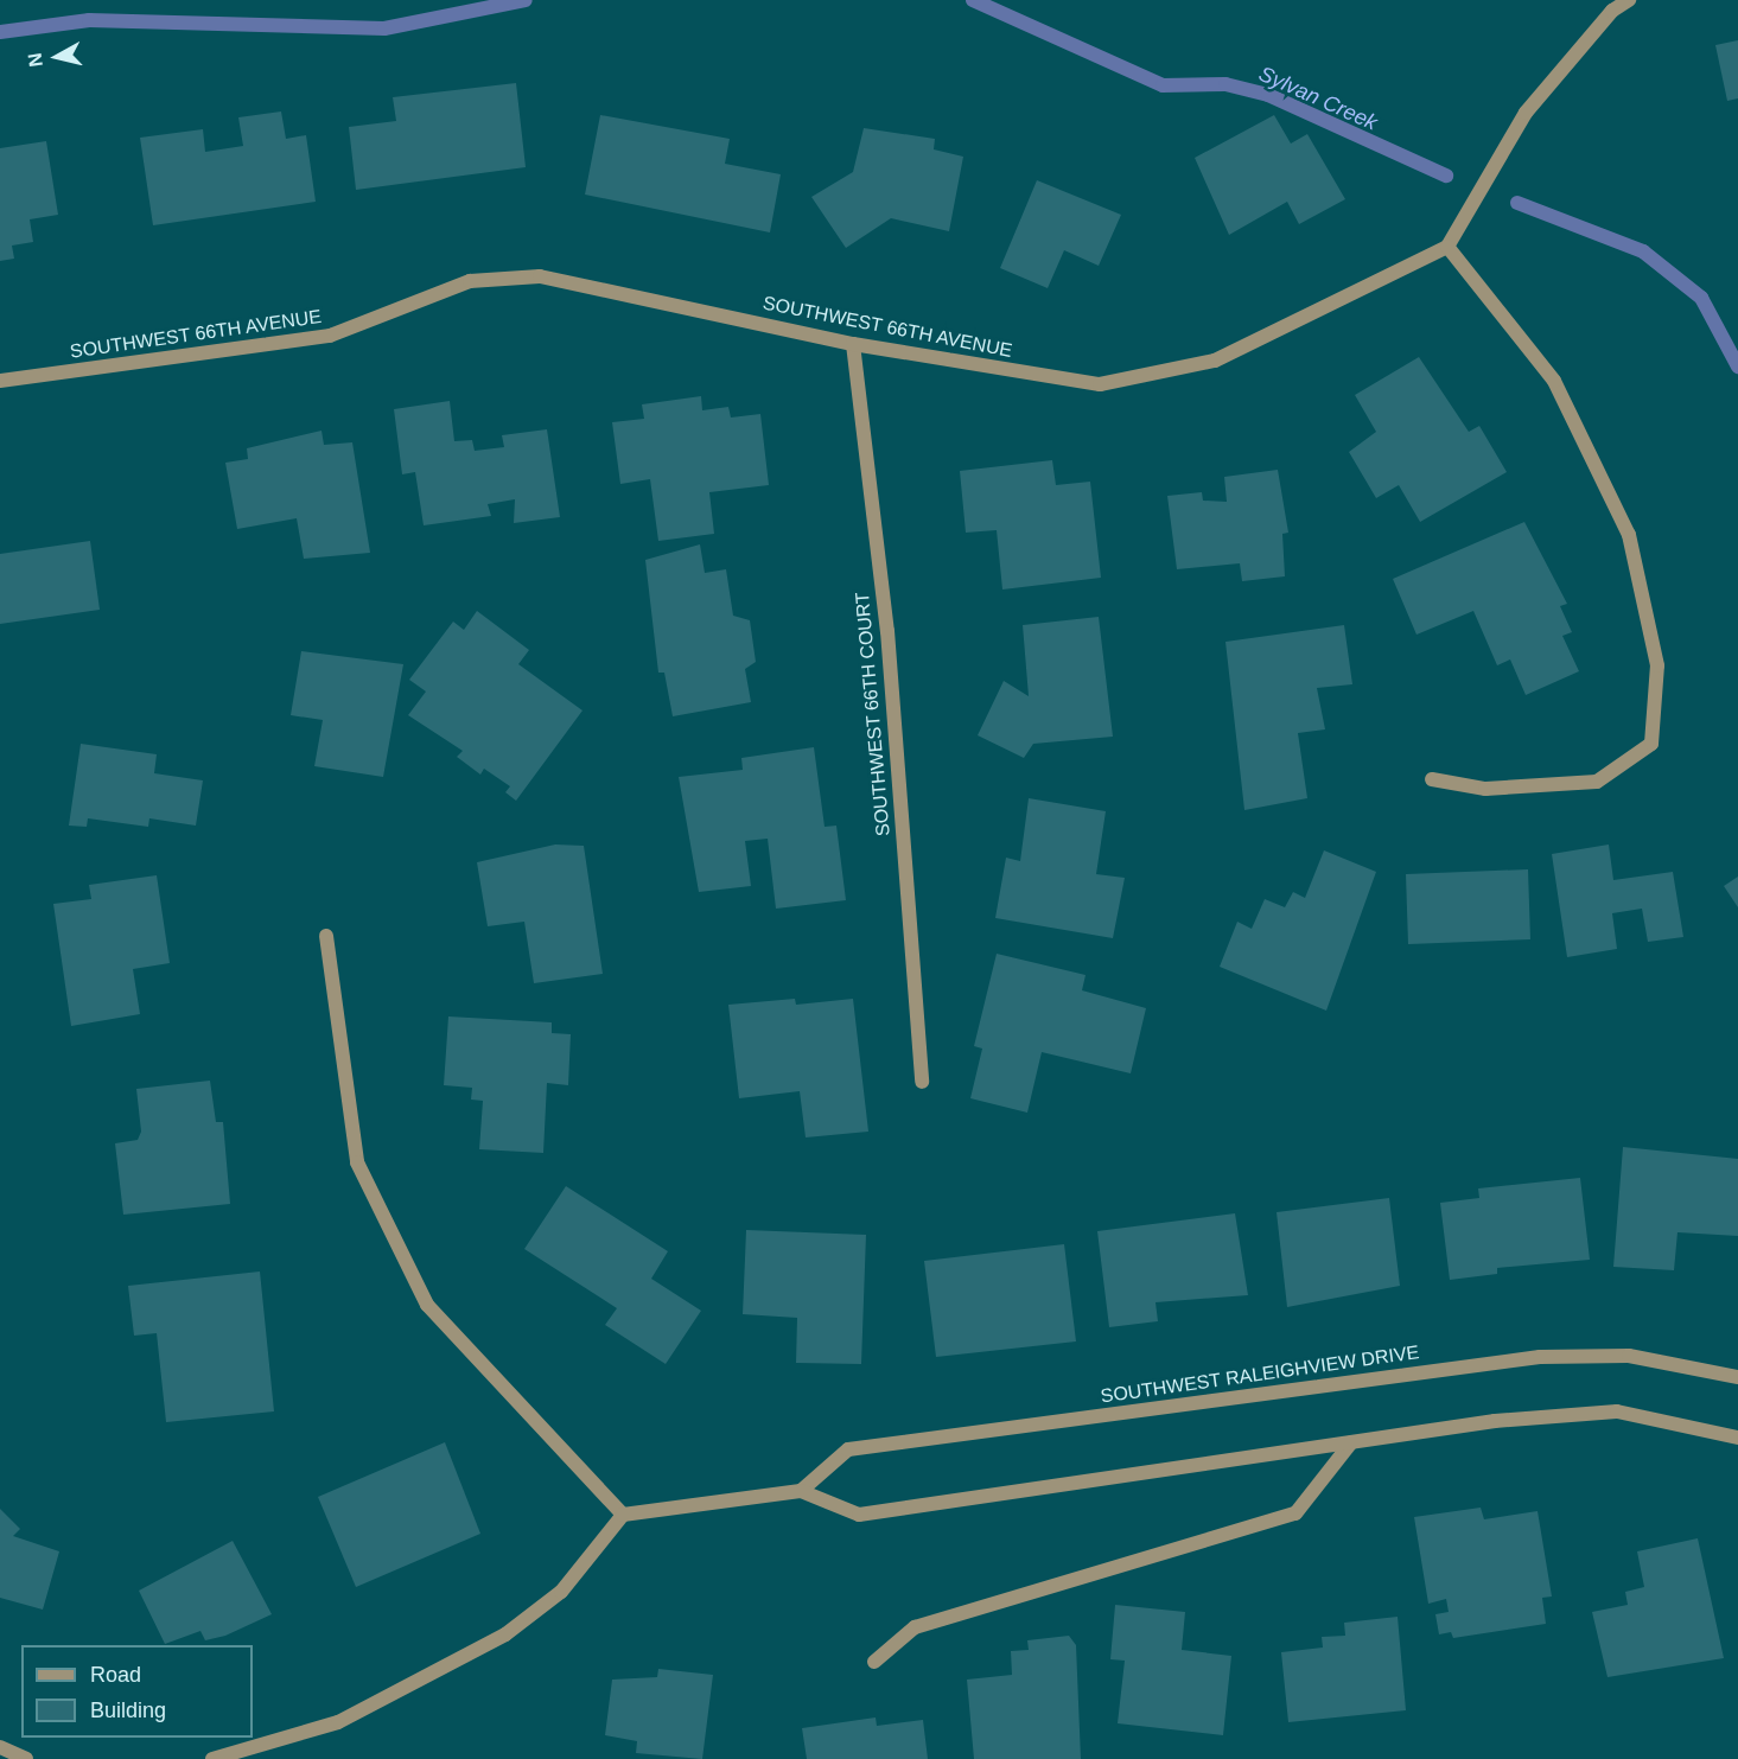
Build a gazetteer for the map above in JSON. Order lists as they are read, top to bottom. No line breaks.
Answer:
{"streets":{"street":["SOUTHWEST 66TH AVENUE","SOUTHWEST 66TH COURT","SOUTHWEST RALEIGHVIEW DRIVE"]},"crossings":[["SOUTHWEST 66TH AVENUE","SOUTHWEST 66TH COURT"]],"water":["Sylvan Creek"],"legend":["Road","Building"],"north":"left"}
